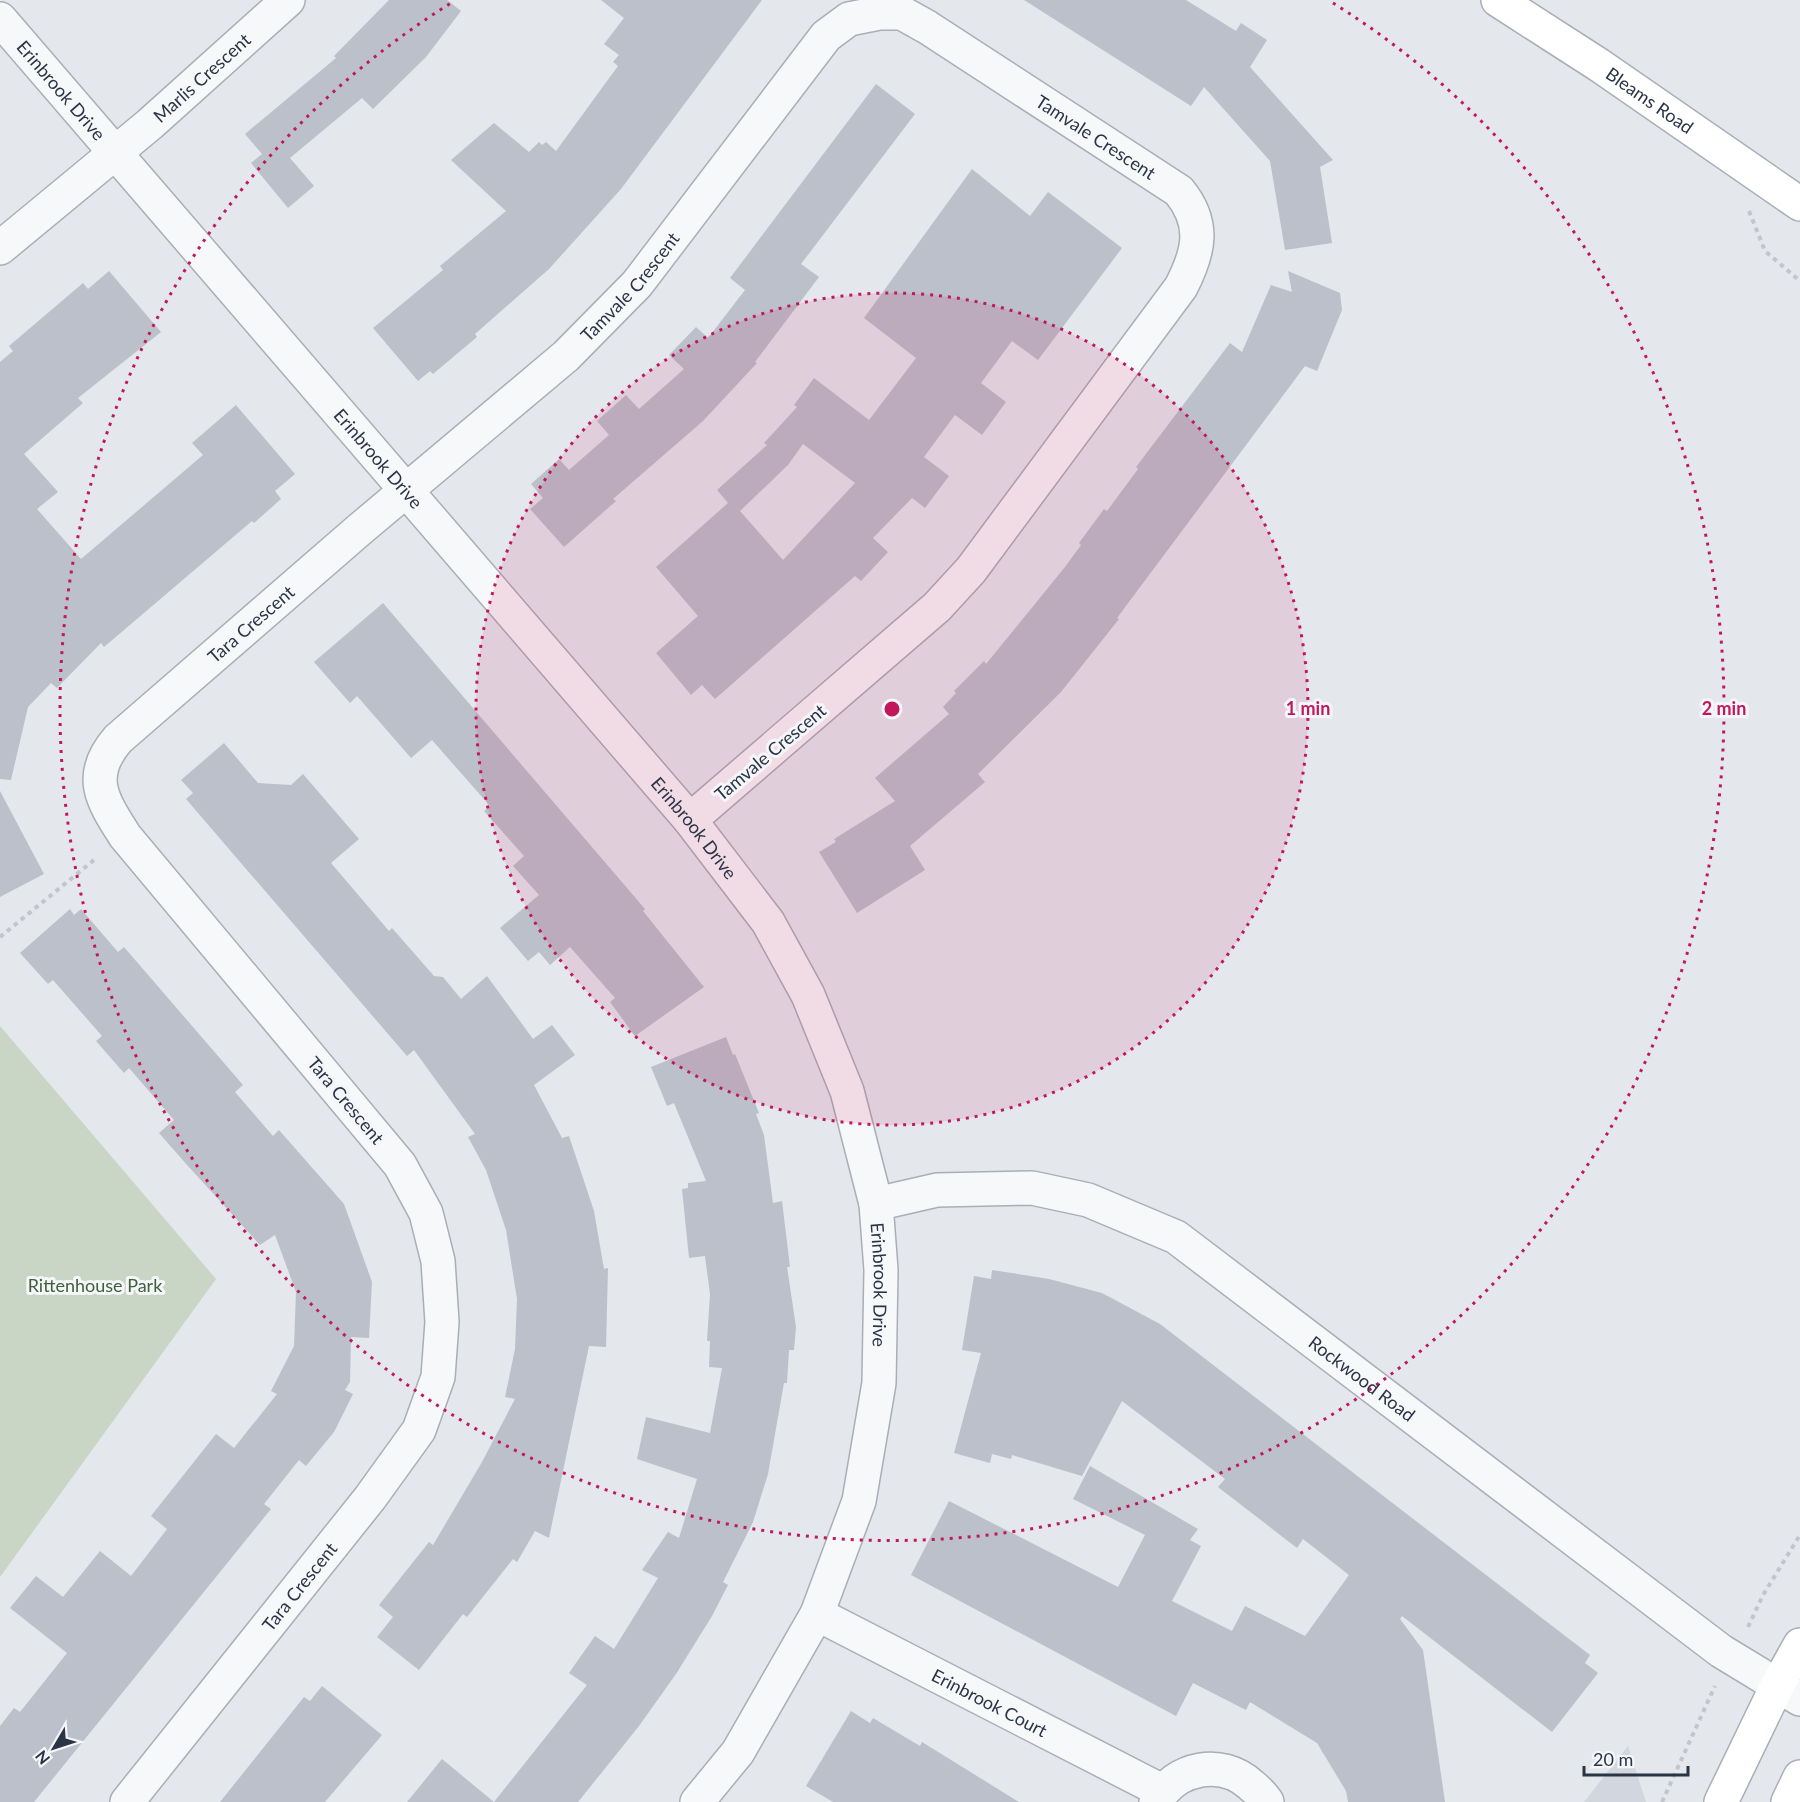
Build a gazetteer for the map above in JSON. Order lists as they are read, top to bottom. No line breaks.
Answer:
{"streets":{"main road":["Bleams Road"],"street":["Marlis Crescent","Erinbrook Drive","Tamvale Crescent","Tara Crescent","Rockwood Road","Erinbrook Court"]},"crossings":[["Marlis Crescent","Erinbrook Drive"],["Erinbrook Drive","Tamvale Crescent"],["Erinbrook Drive","Tara Crescent"],["Erinbrook Drive","Rockwood Road"],["Erinbrook Drive","Erinbrook Court"],["Tamvale Crescent","Tara Crescent"]],"parks":["Rittenhouse Park"],"scale_bar":"20 m","north":"bottom left","rings":["1 min","2 min"]}
